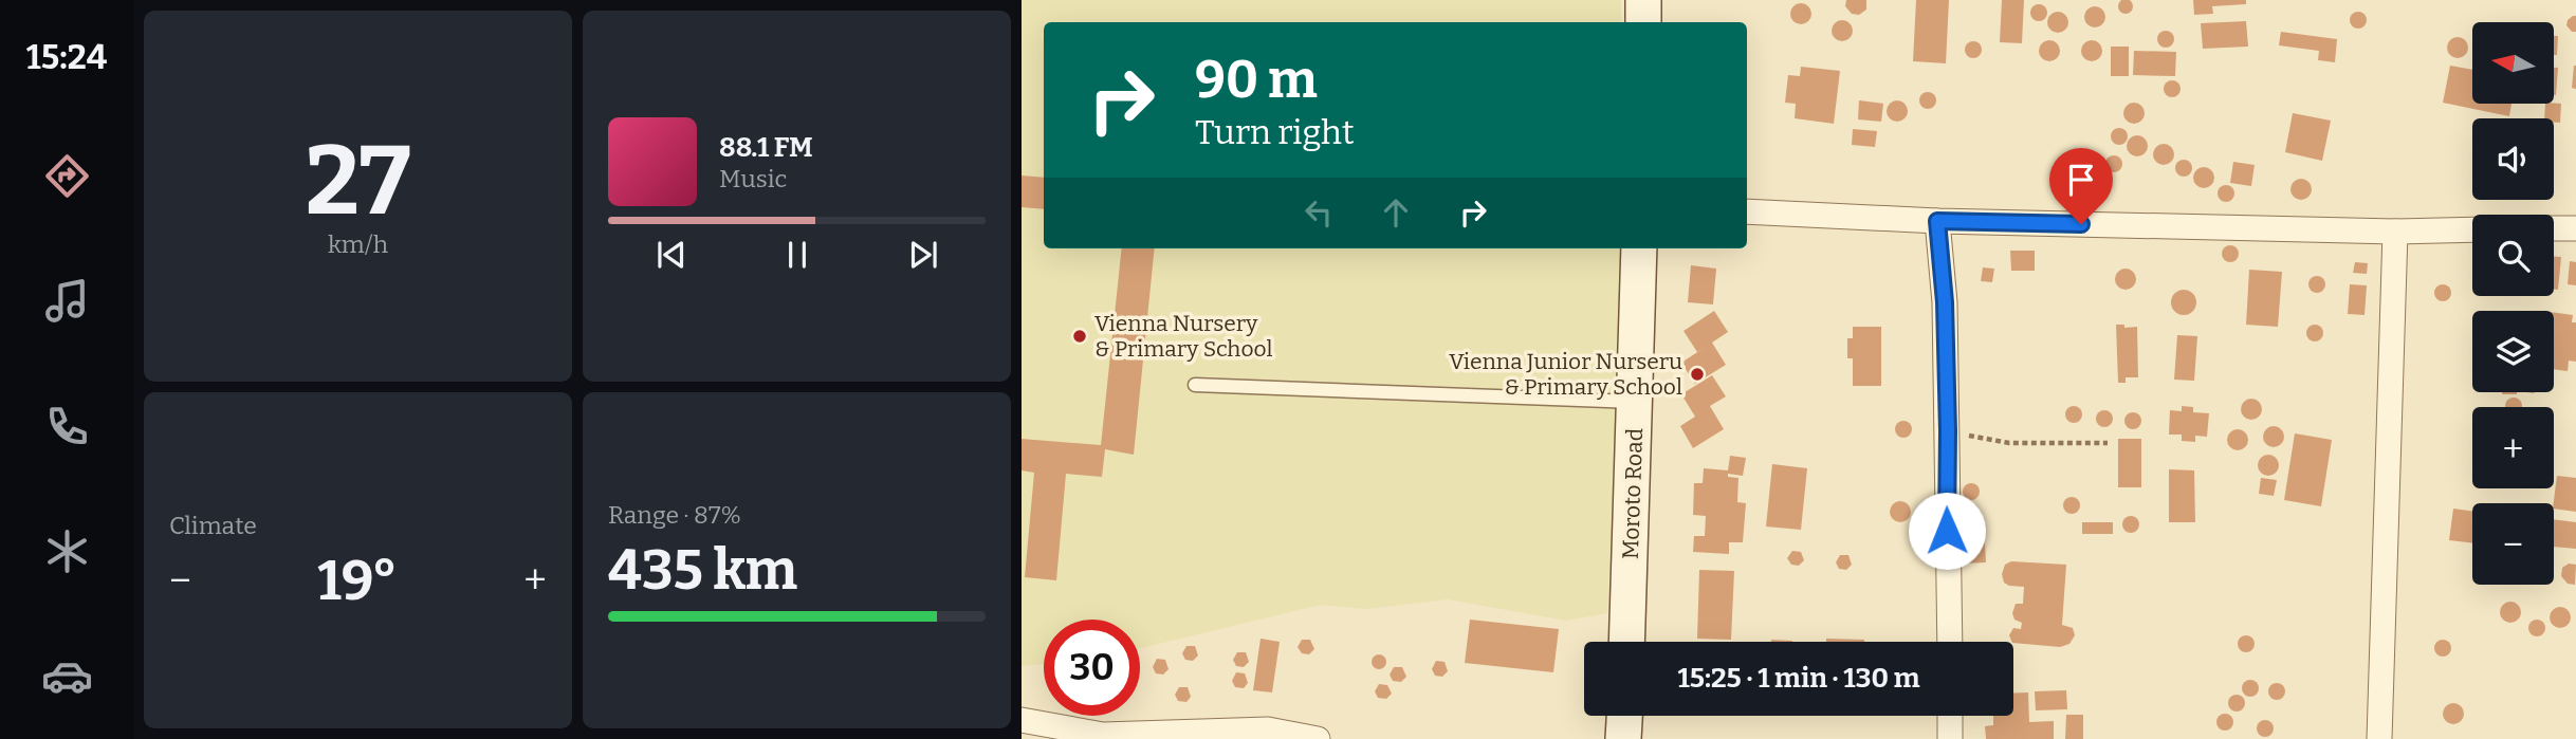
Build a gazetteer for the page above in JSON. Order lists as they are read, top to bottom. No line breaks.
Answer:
{"streets":{"main road":["Moroto Road"]},"places":["Vienna Nursery & Primary School","Vienna Junior Nurseru & Primary School"],"north":"left","page":{"tabs":"15:24","tile":[["27","km/h"],"Climate",["Range · 87%","435 km"]],"map_buttons":["+","−"],"turn":["90 m","Turn right"],"song":["88.1 FM","Music"],"heat":["−","19°","+"],"limit":"30","trip":"15:25 · 1 min · 130 m"}}
